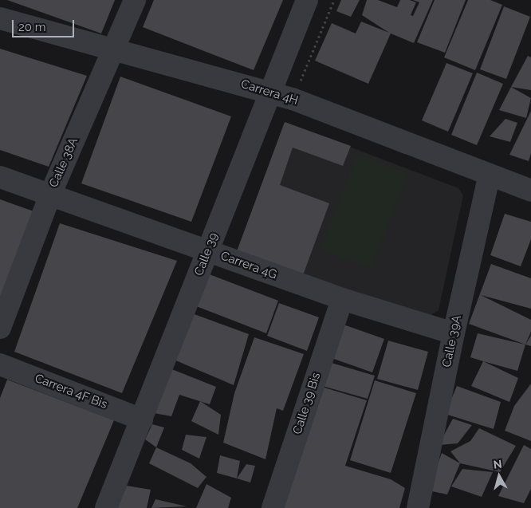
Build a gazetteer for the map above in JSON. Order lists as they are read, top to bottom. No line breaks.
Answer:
{"streets":{"street":["Carrera 4H","Calle 38A","Calle 39","Carrera 4G","Calle 39A","Carrera 4F Bis","Calle 39 Bis"]},"crossings":[["Carrera 4H","Calle 38A"],["Carrera 4H","Calle 39"],["Carrera 4H","Calle 39A"],["Calle 38A","Carrera 4G"],["Calle 39","Carrera 4G"],["Calle 39","Carrera 4F Bis"],["Carrera 4G","Calle 39A"],["Carrera 4G","Calle 39 Bis"]],"scale_bar":"20 m","north":"top"}
